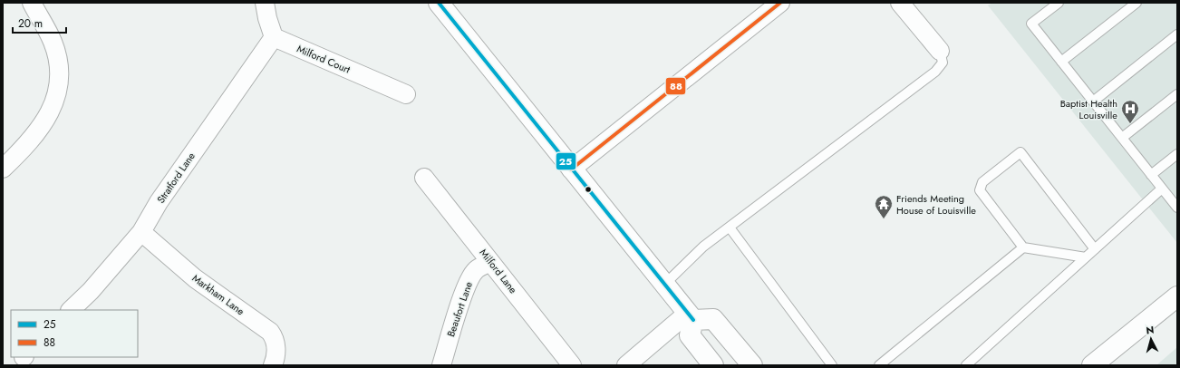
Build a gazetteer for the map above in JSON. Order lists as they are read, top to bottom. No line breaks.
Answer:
{"streets":{"street":["Milford Court","Stratford Lane","Milford Lane","Markham Lane","Beaufort Lane"]},"crossings":[["Milford Court","Stratford Lane"],["Stratford Lane","Markham Lane"],["Milford Lane","Beaufort Lane"]],"places":{"hospital":["Baptist Health Louisville"],"temple":["Friends Meeting House of Louisville"]},"lines":["transit line 25","transit line 88"],"legend":["25","88"],"scale_bar":"20 m","north":"top"}
